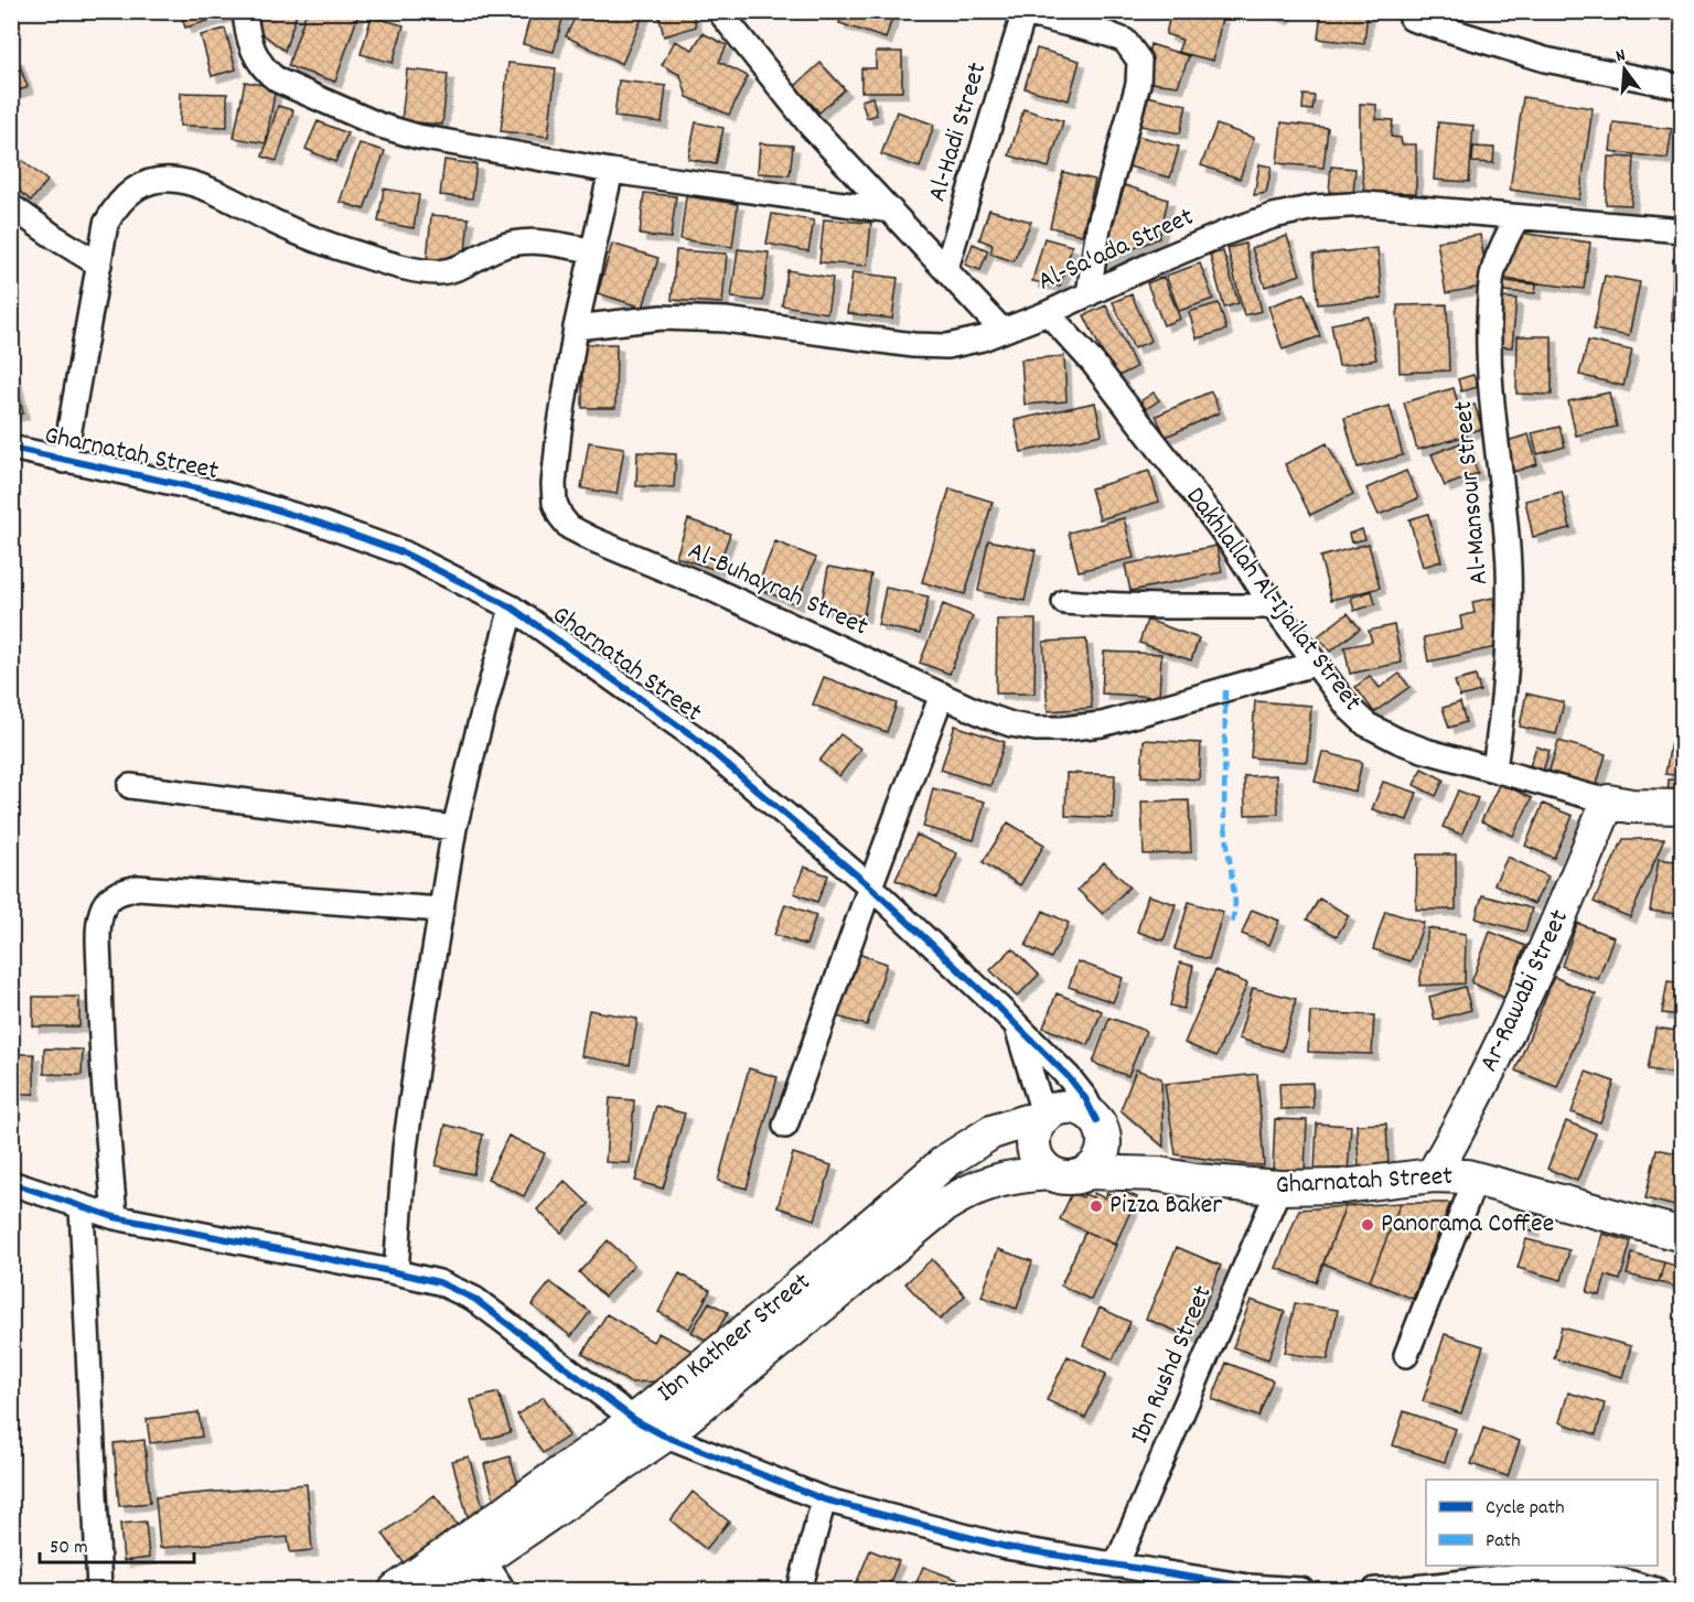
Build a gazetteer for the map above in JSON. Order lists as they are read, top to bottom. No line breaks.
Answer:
{"streets":{"street":["Al-Hadi Street","Al-Sa'ada Street","Gharnatah Street","Al-Mansour Street","Al-Buhayrah Street","Dakhlallah Al-Ijailat Street","Ar-Rawabi Street","Ibn Katheer Street","Ibn Rushd Street"]},"crossings":[["Al-Sa'ada Street","Al-Mansour Street"],["Al-Sa'ada Street","Al-Buhayrah Street"],["Al-Sa'ada Street","Dakhlallah Al-Ijailat Street"],["Gharnatah Street","Ar-Rawabi Street"],["Gharnatah Street","Ibn Katheer Street"],["Gharnatah Street","Ibn Rushd Street"],["Al-Mansour Street","Dakhlallah Al-Ijailat Street"],["Al-Buhayrah Street","Dakhlallah Al-Ijailat Street"],["Dakhlallah Al-Ijailat Street","Ar-Rawabi Street"]],"places":["Pizza Baker","Panorama Coffee"],"legend":["Cycle path","Path"],"scale_bar":"50 m","north":"top"}
